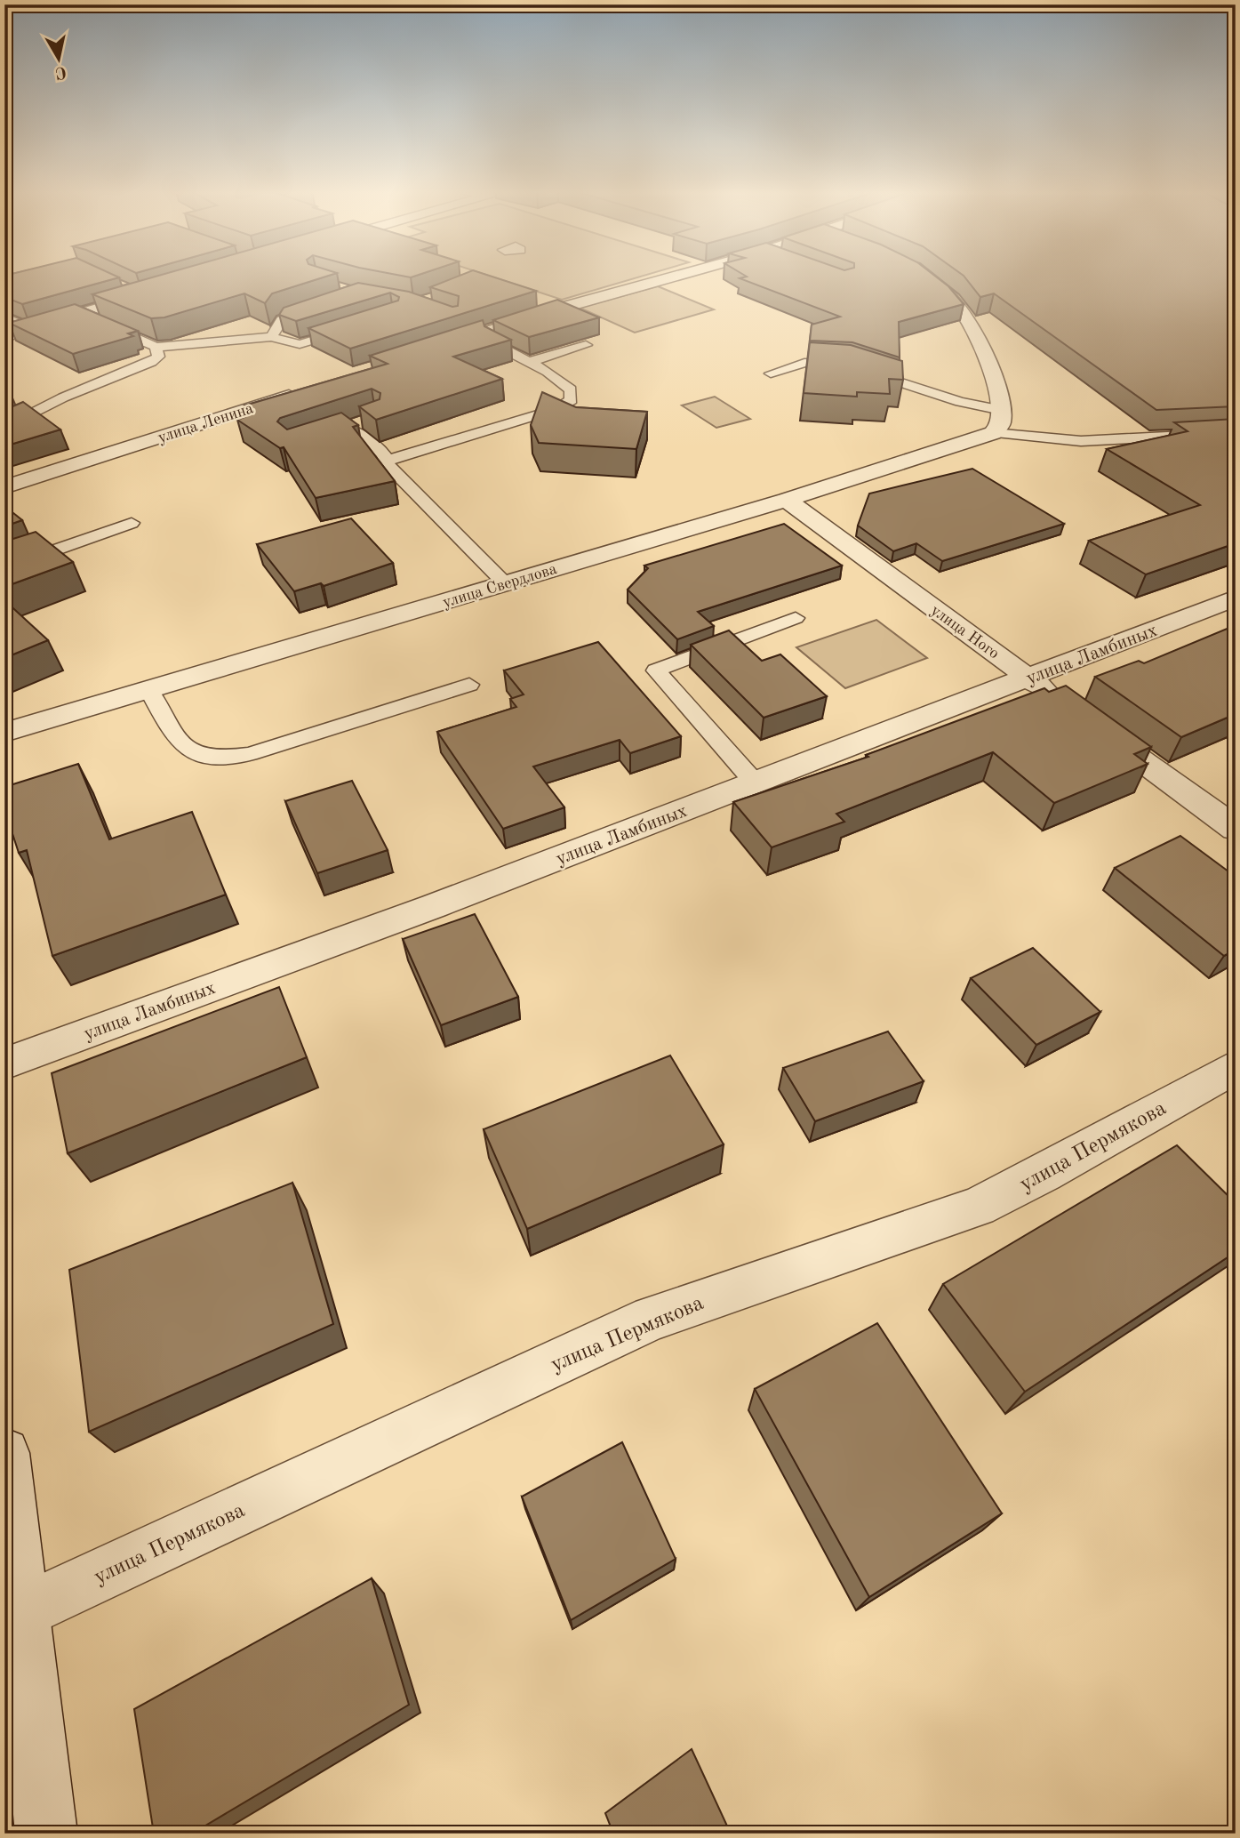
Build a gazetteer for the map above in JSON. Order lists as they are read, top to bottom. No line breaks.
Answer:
{"streets":{"street":["улица Ленина","улица Свердлова","улица Ного","улица Ламбиных","улица Пермякова"]},"crossings":[["улица Свердлова","улица Ного"],["улица Ного","улица Ламбиных"]],"north":"bottom"}
